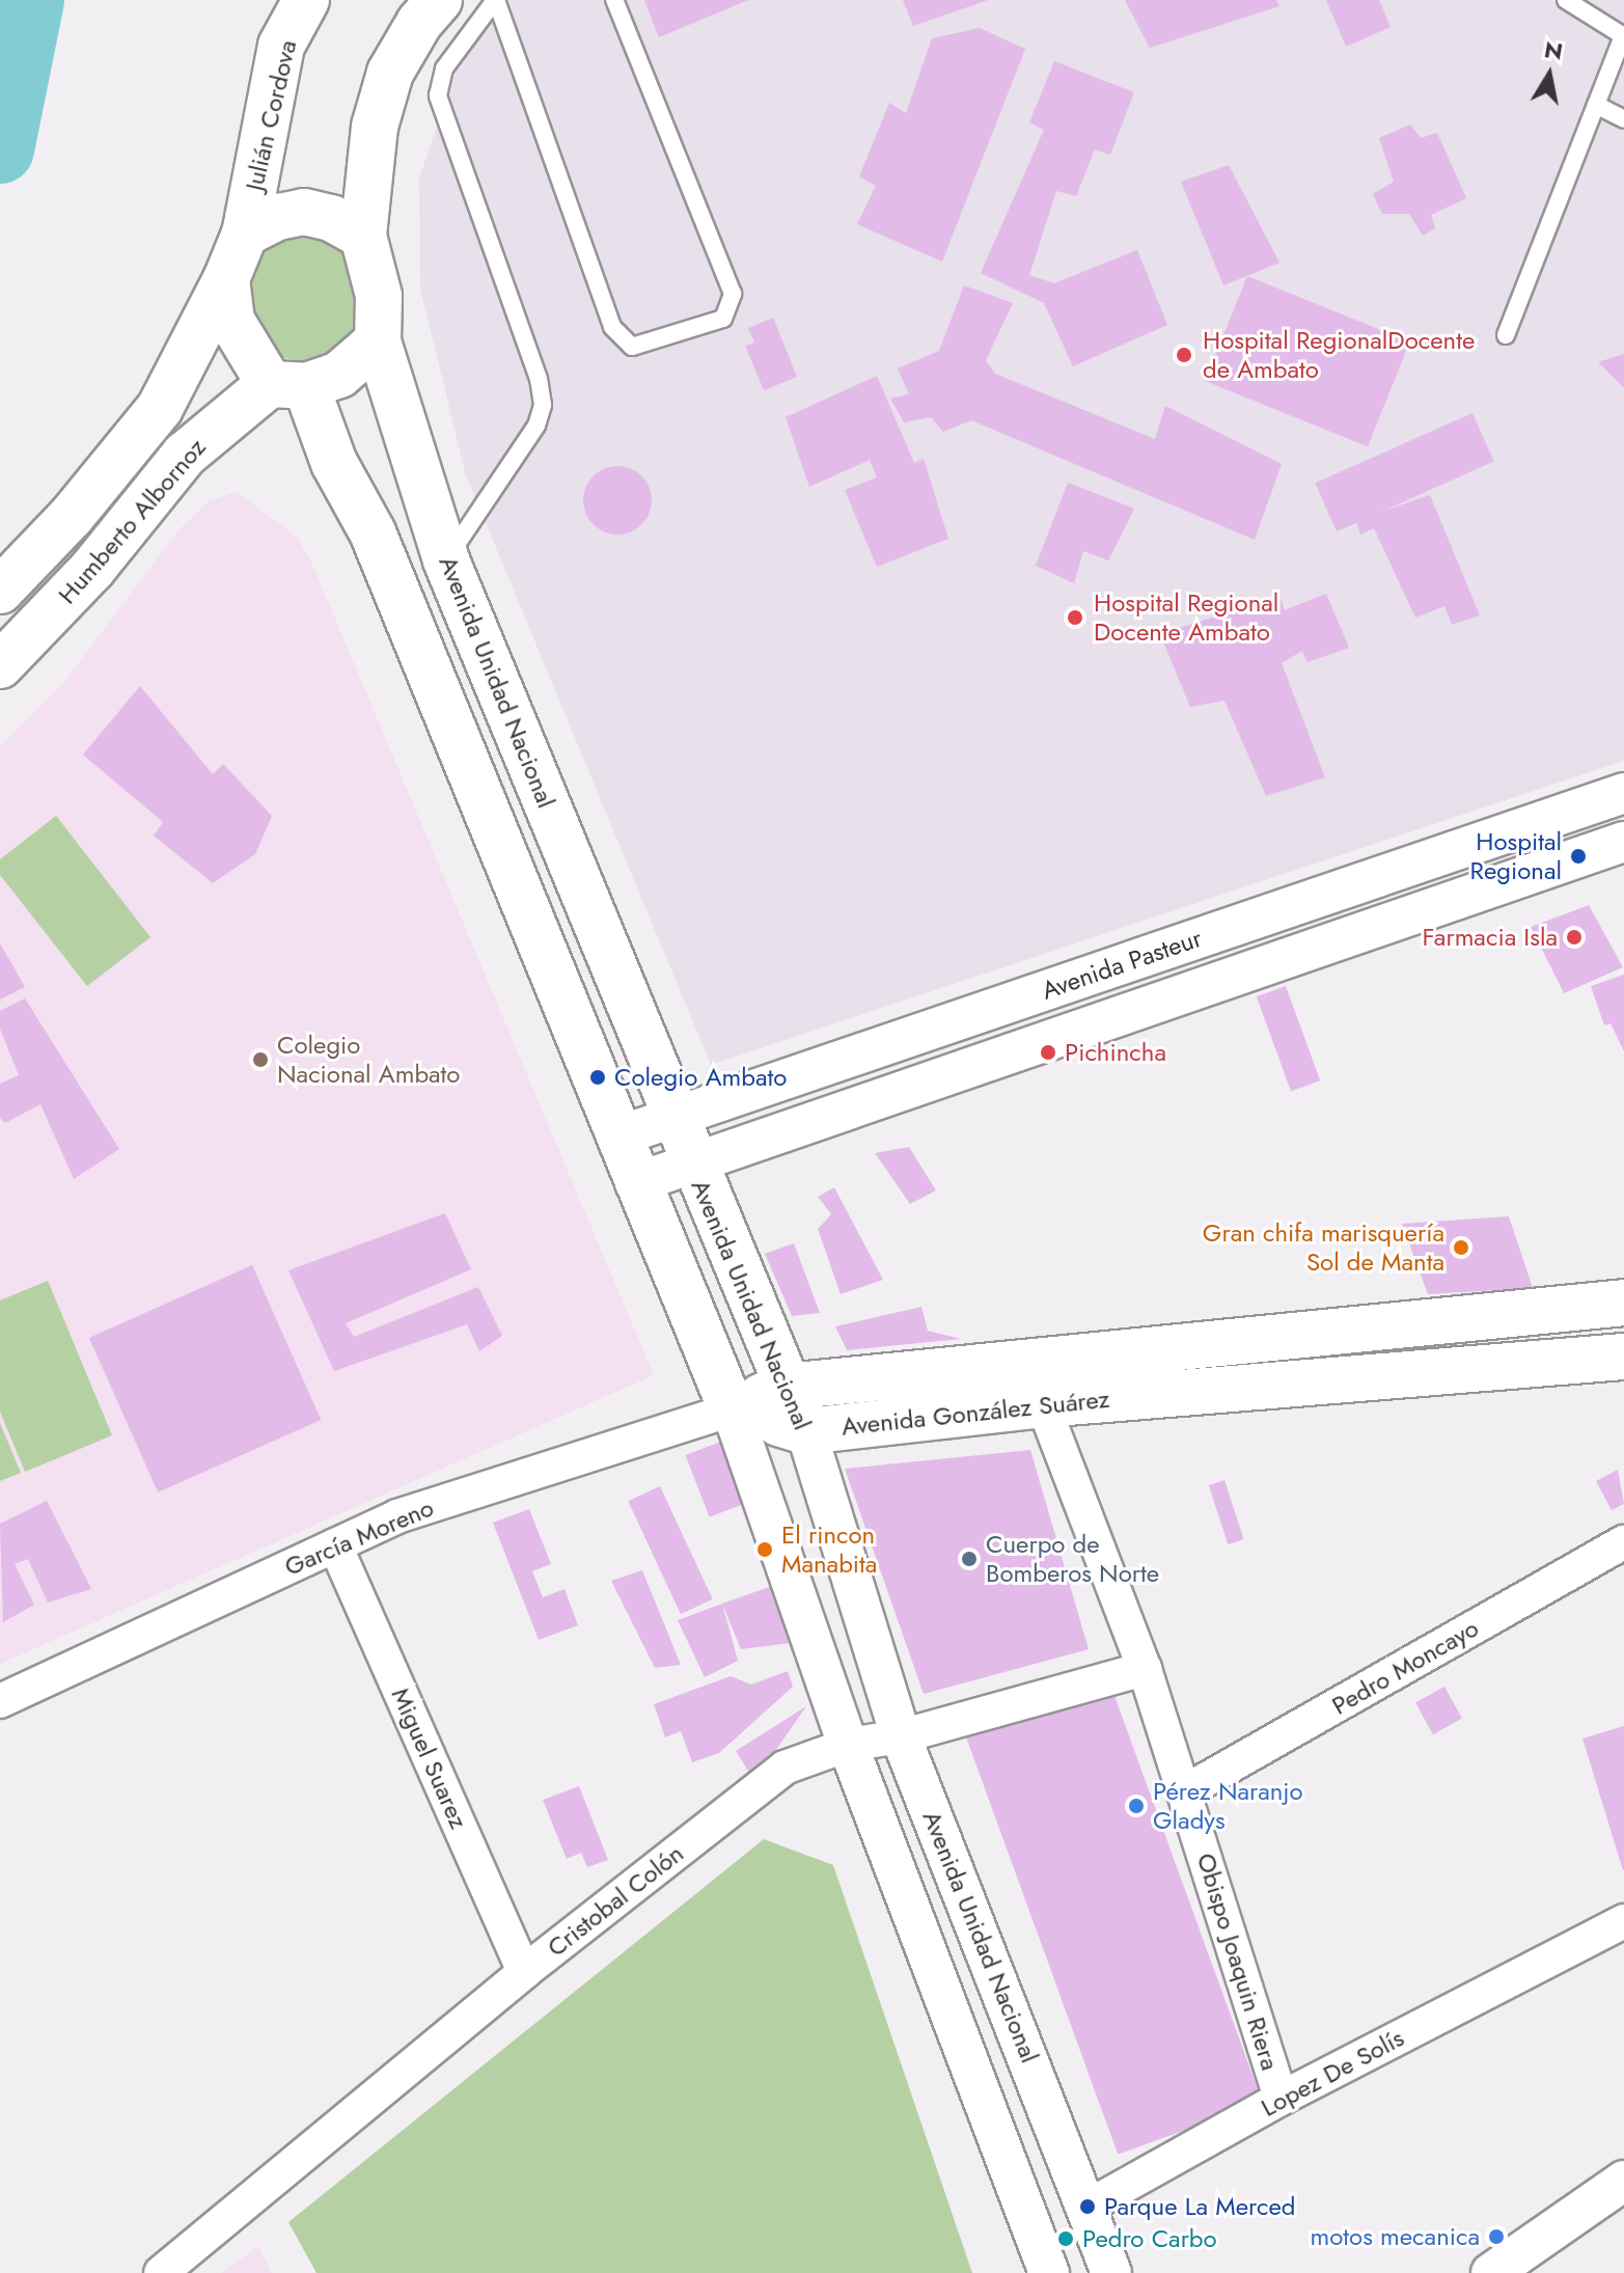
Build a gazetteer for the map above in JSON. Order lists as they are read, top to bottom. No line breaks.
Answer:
{"streets":{"main road":["Julián Cordova","Humberto Albornoz","Avenida Unidad Nacional","Avenida González Suárez"],"street":["Avenida Pasteur","García Moreno","Pedro Moncayo","Miguel Suarez","Cristobal Colón","Obispo Joaquin Riera","Lopez De Solís"]},"crossings":[["Julián Cordova","Humberto Albornoz"],["Julián Cordova","Avenida Unidad Nacional"],["Humberto Albornoz","Avenida Unidad Nacional"],["Avenida Unidad Nacional","Avenida Pasteur"],["Avenida Unidad Nacional","Avenida González Suárez"],["Avenida Unidad Nacional","Cristobal Colón"],["Avenida Unidad Nacional","Lopez De Solís"],["Avenida González Suárez","García Moreno"],["Avenida González Suárez","Obispo Joaquin Riera"],["García Moreno","Miguel Suarez"],["Pedro Moncayo","Obispo Joaquin Riera"],["Miguel Suarez","Cristobal Colón"],["Cristobal Colón","Obispo Joaquin Riera"],["Obispo Joaquin Riera","Lopez De Solís"]],"places":["Hospital RegionalDocente de Ambato","Hospital Regional Docente Ambato","Hospital Regional","Farmacia Isla","Pichincha","Colegio Nacional Ambato","Colegio Ambato","Gran chifa marisquería Sol de Manta","El rincon Manabita","Cuerpo de Bomberos Norte","Pérez Naranjo Gladys","Parque La Merced","motos mecanica","Pedro Carbo"],"north":"top"}
